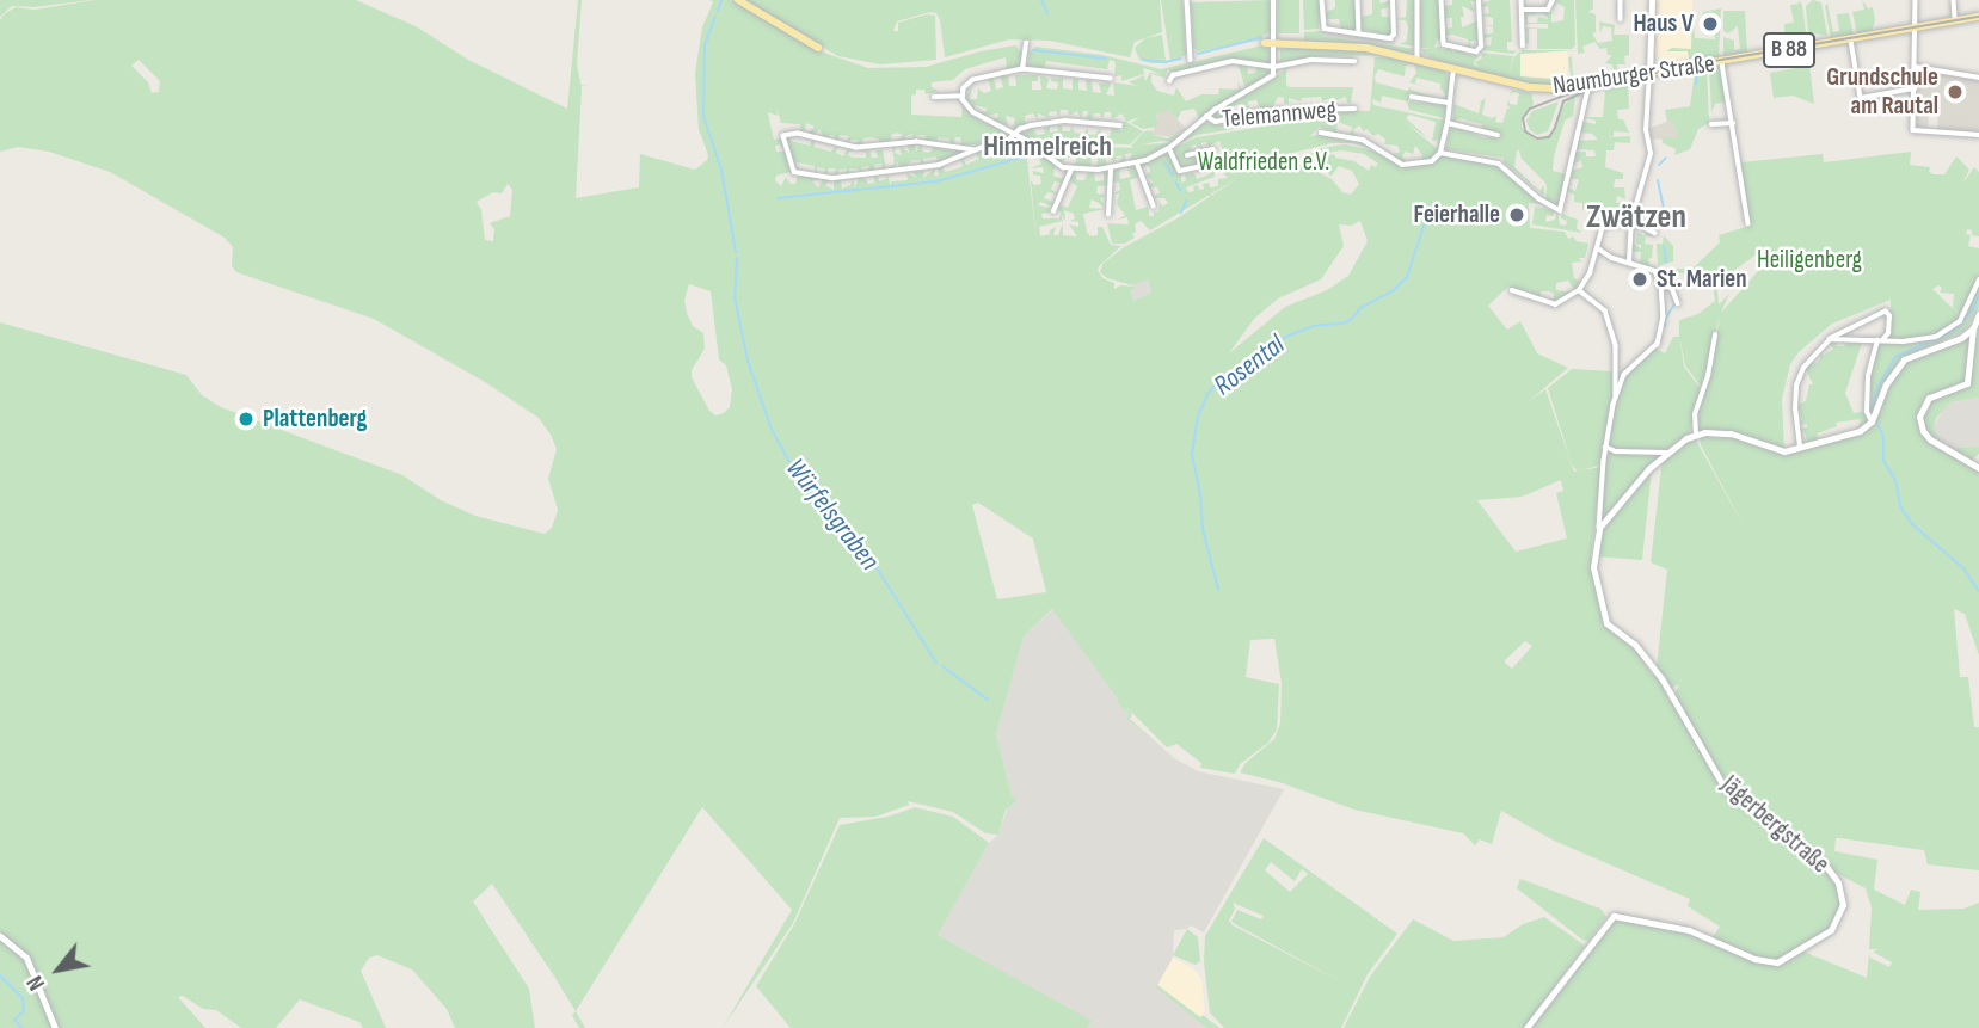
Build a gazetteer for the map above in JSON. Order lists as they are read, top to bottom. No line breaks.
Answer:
{"streets":{"main road":["B 88","Naumburger Straße"],"street":["Telemannweg","Jägerbergstraße"]},"districts":["Himmelreich","Zwätzen"],"water":["Rosental","Würfelsgraben"],"parks":["Waldfrieden e.V.","Heiligenberg"],"places":["Haus V","Grundschule am Rautal","Feierhalle","St. Marien","Plattenberg"],"north":"bottom left"}
